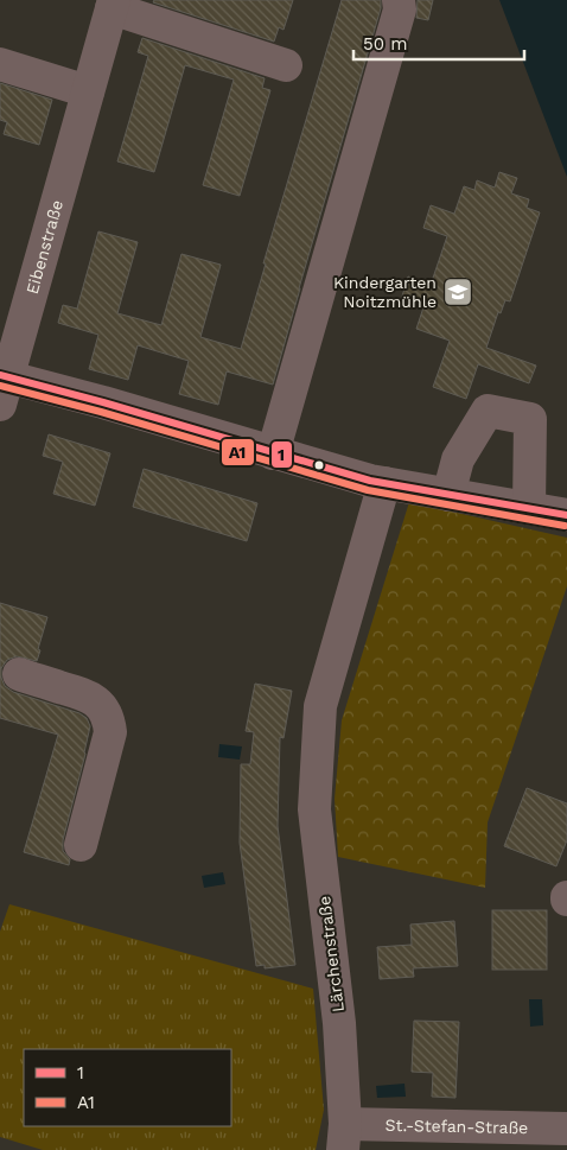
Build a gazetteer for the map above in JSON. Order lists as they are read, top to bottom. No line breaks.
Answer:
{"streets":{"street":["Eibenstraße","Lärchenstraße","St.-Stefan-Straße"]},"crossings":[["Lärchenstraße","St.-Stefan-Straße"]],"places":{"school or university":["Kindergarten Noitzmühle"]},"lines":["transit line 1","transit line A1"],"legend":["1","A1"],"scale_bar":"50 m"}
